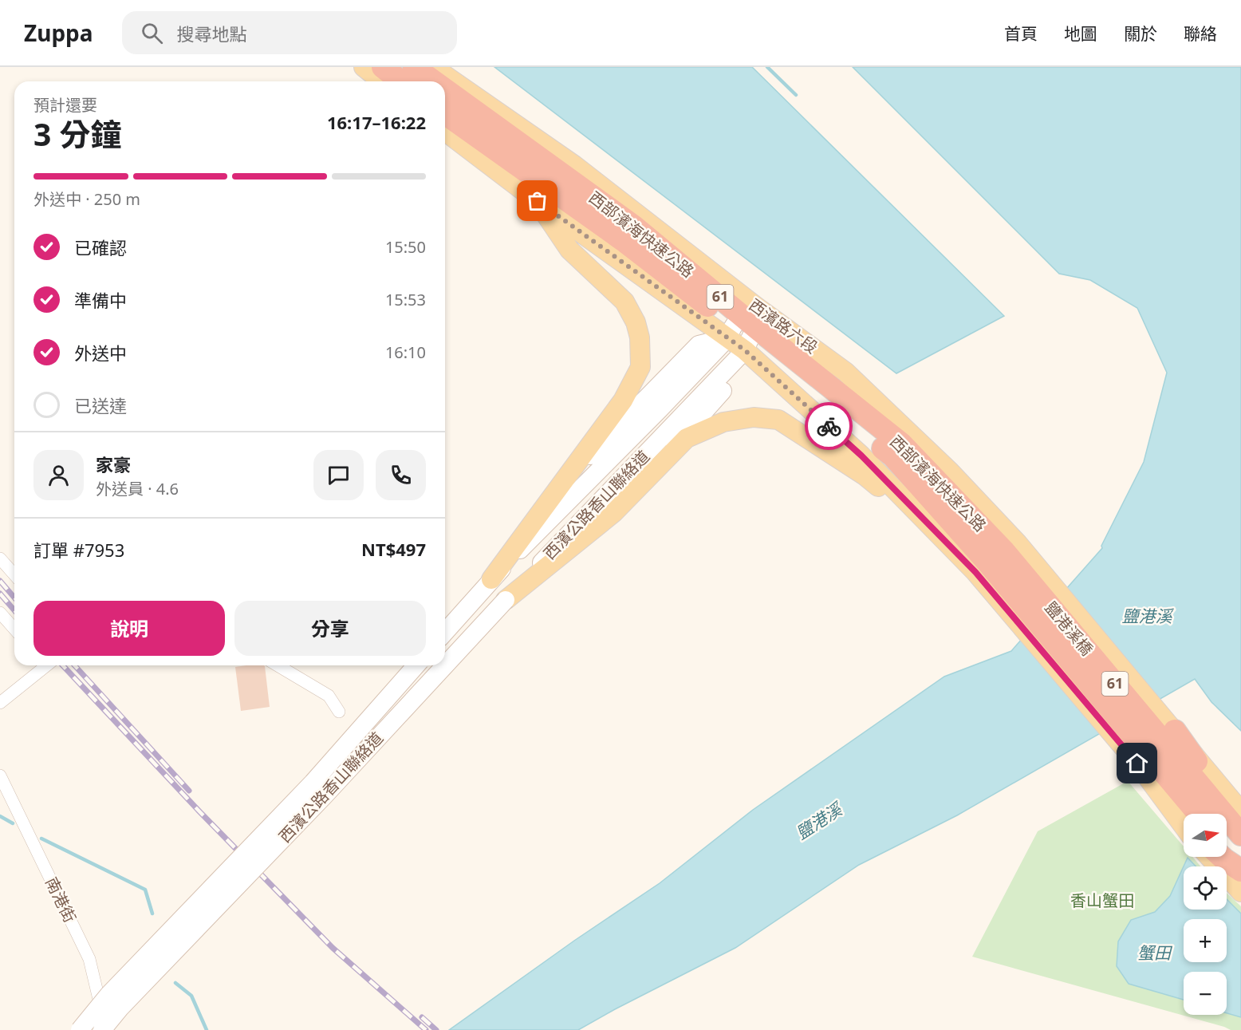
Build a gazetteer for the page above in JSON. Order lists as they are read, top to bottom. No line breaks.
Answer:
{"streets":{"highway":["西部濱海快速公路","61","鹽港溪橋"],"main road":["西濱路六段"],"street":["西濱公路香山聯絡道","南港街"]},"crossings":[["西部濱海快速公路","61"],["西部濱海快速公路","西濱路六段"],["西部濱海快速公路","西濱公路香山聯絡道"],["西部濱海快速公路","鹽港溪橋"],["61","西濱路六段"],["61","鹽港溪橋"],["西濱路六段","西濱公路香山聯絡道"],["西濱路六段","鹽港溪橋"]],"water":["鹽港溪","蟹田"],"parks":["香山蟹田"],"north":"right","page":{"header":"Zuppa","search":"搜尋地點","nav":["首頁","地圖","關於","聯絡"],"heading":["3 分鐘","預計還要","16:17–16:22"],"panel":["家豪","外送員 · 4.6","訂單 #7953","NT$497"],"bar":"外送中 · 250 m","list":[["已確認","15:50"],["準備中","15:53"],["外送中","16:10"],"已送達"],"buttons":["說明","分享"],"map_buttons":["+","−"]}}
